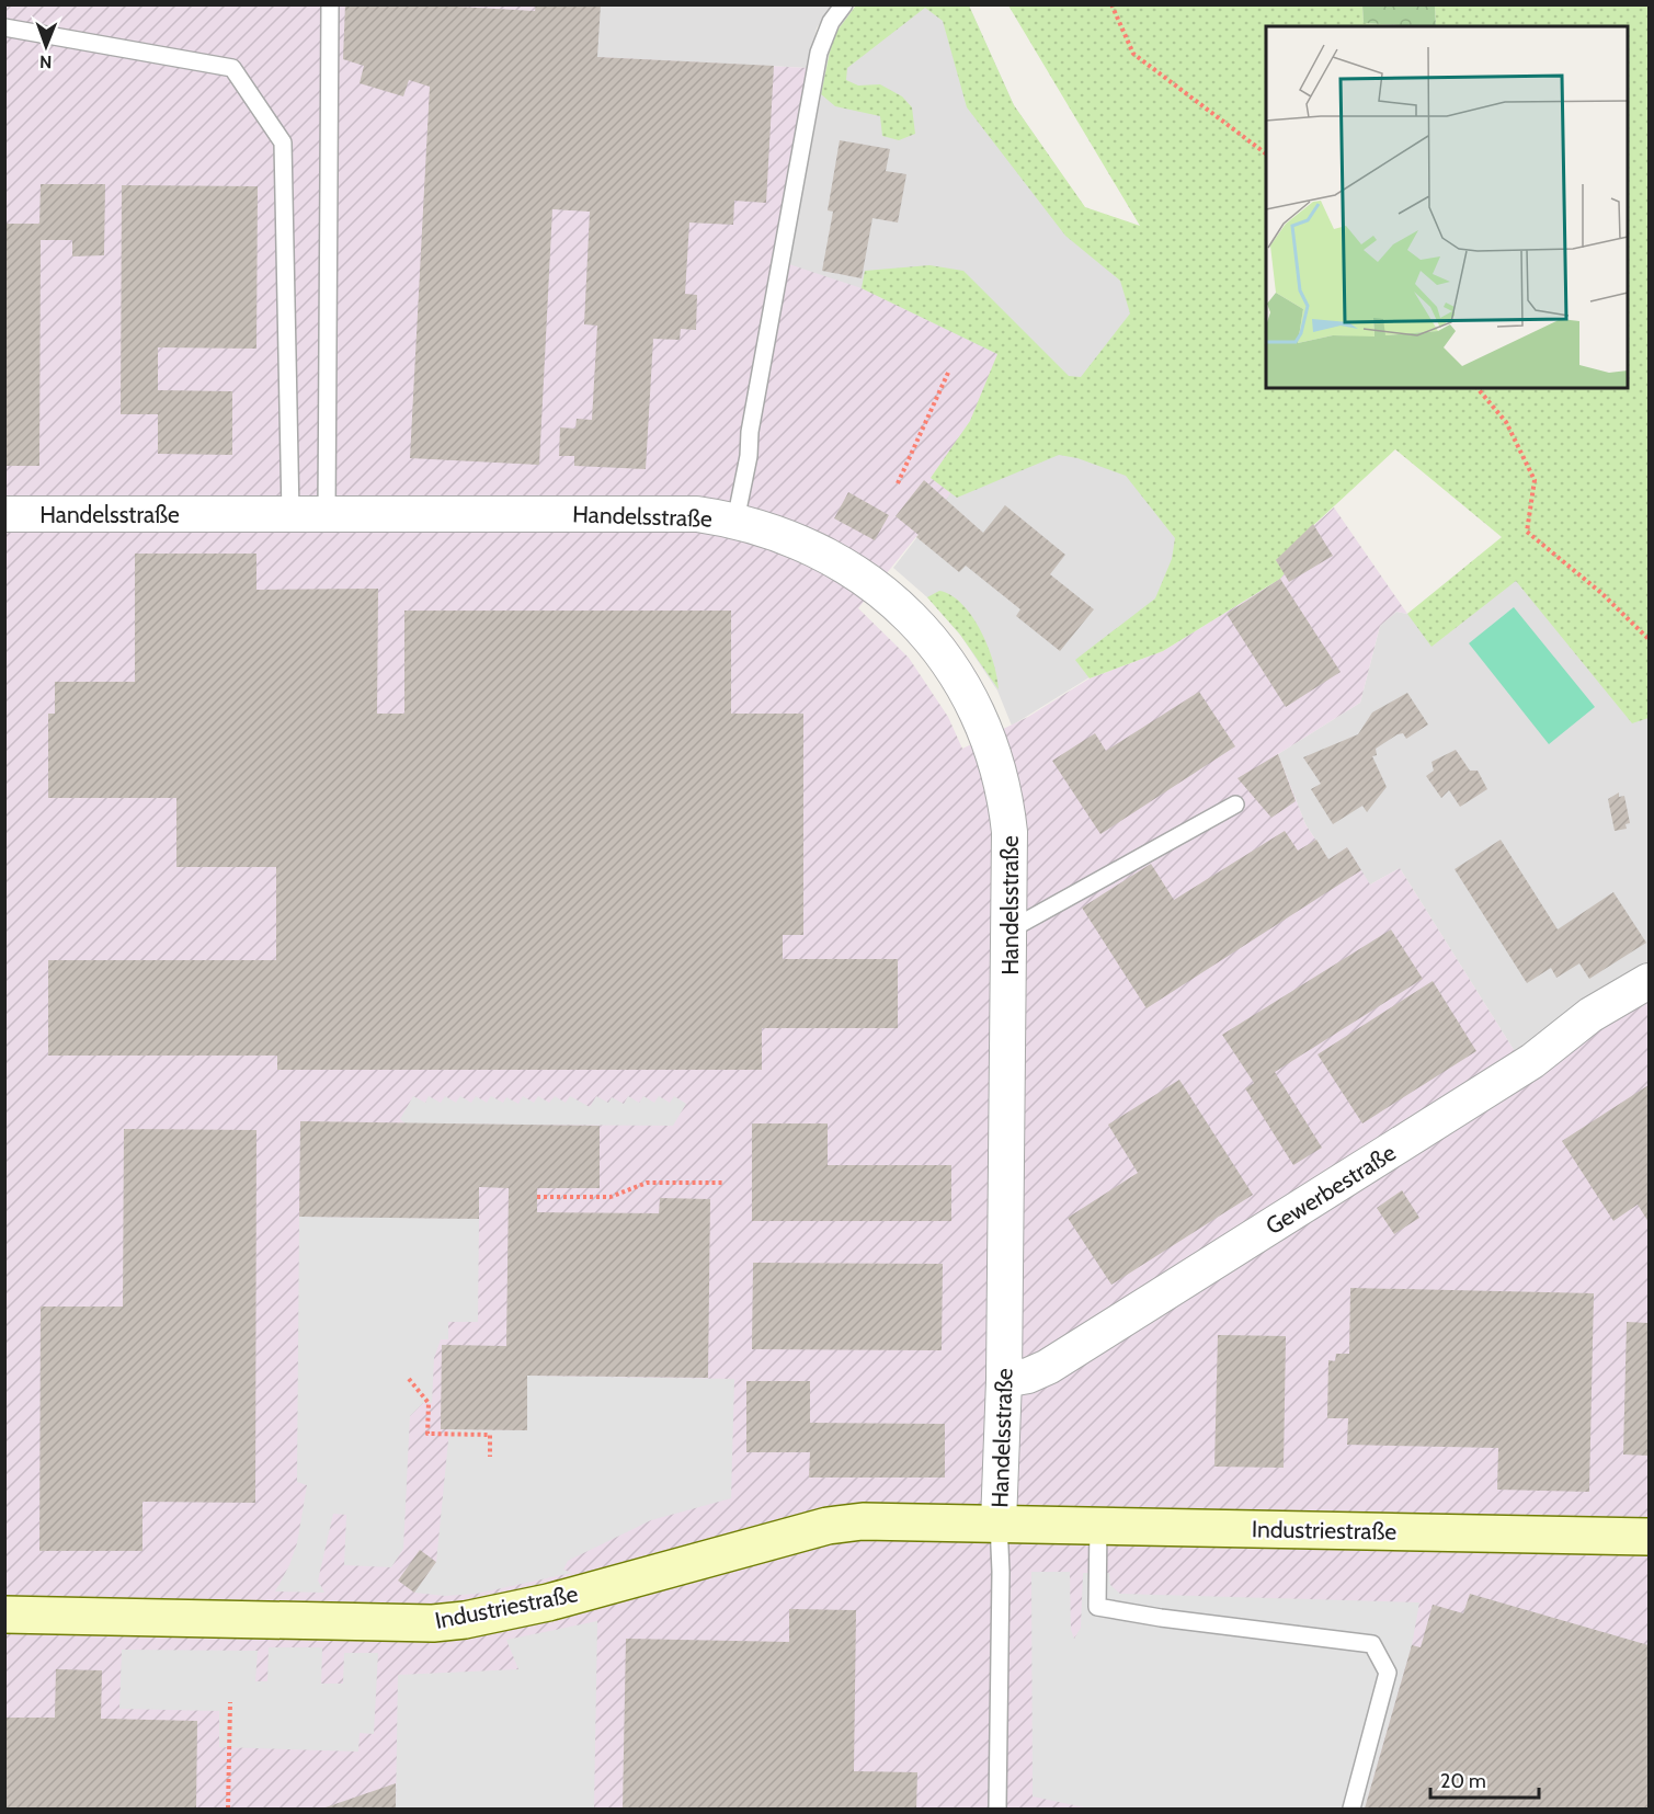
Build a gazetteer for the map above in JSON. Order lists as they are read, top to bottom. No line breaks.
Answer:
{"streets":{"street":["Handelsstraße","Gewerbestraße","Industriestraße"]},"crossings":[["Handelsstraße","Gewerbestraße"],["Handelsstraße","Industriestraße"]],"scale_bar":"20 m","north":"bottom"}
